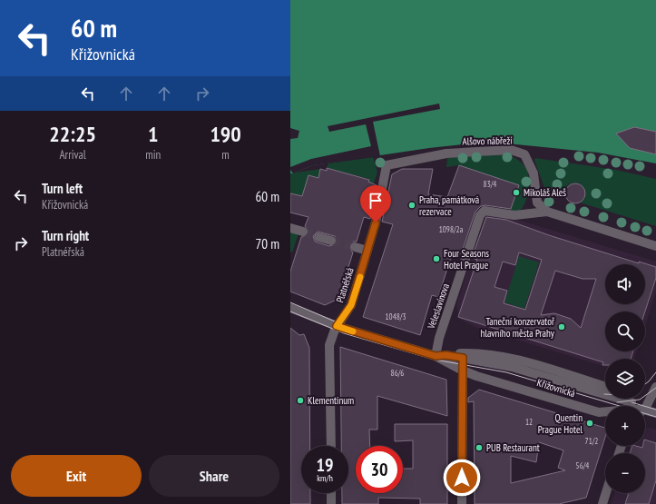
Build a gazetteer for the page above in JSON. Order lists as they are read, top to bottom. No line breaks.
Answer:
{"streets":{"street":["Alšovo nábřeží","Platnéřská","Veleslavínova","Křižovnická"]},"crossings":[["Alšovo nábřeží","Platnéřská"],["Alšovo nábřeží","Veleslavínova"],["Platnéřská","Křižovnická"],["Veleslavínova","Křižovnická"]],"places":["Mikoláš Aleš","Praha, památková rezervace","Four Seasons Hotel Prague","Taneční konzervatoř hlavního města Prahy","Klementinum","Quentin Prague Hotel","PUB Restaurant"],"house_numbers":["83/4","1098/2a","1048/3","86/6","12","71/2","56/4"],"page":{"turn":["60 m","Křižovnická"],"eta":["22:25","Arrival","1","min","190","m"],"list":[{"name":"Turn left","note":"Křižovnická","value":"60 m"},{"name":"Turn right","note":"Platnéřská","value":"70 m"}],"map_buttons":["+","−"],"speed":"19 km/h","limit":"30","buttons":["Exit","Share"]}}
